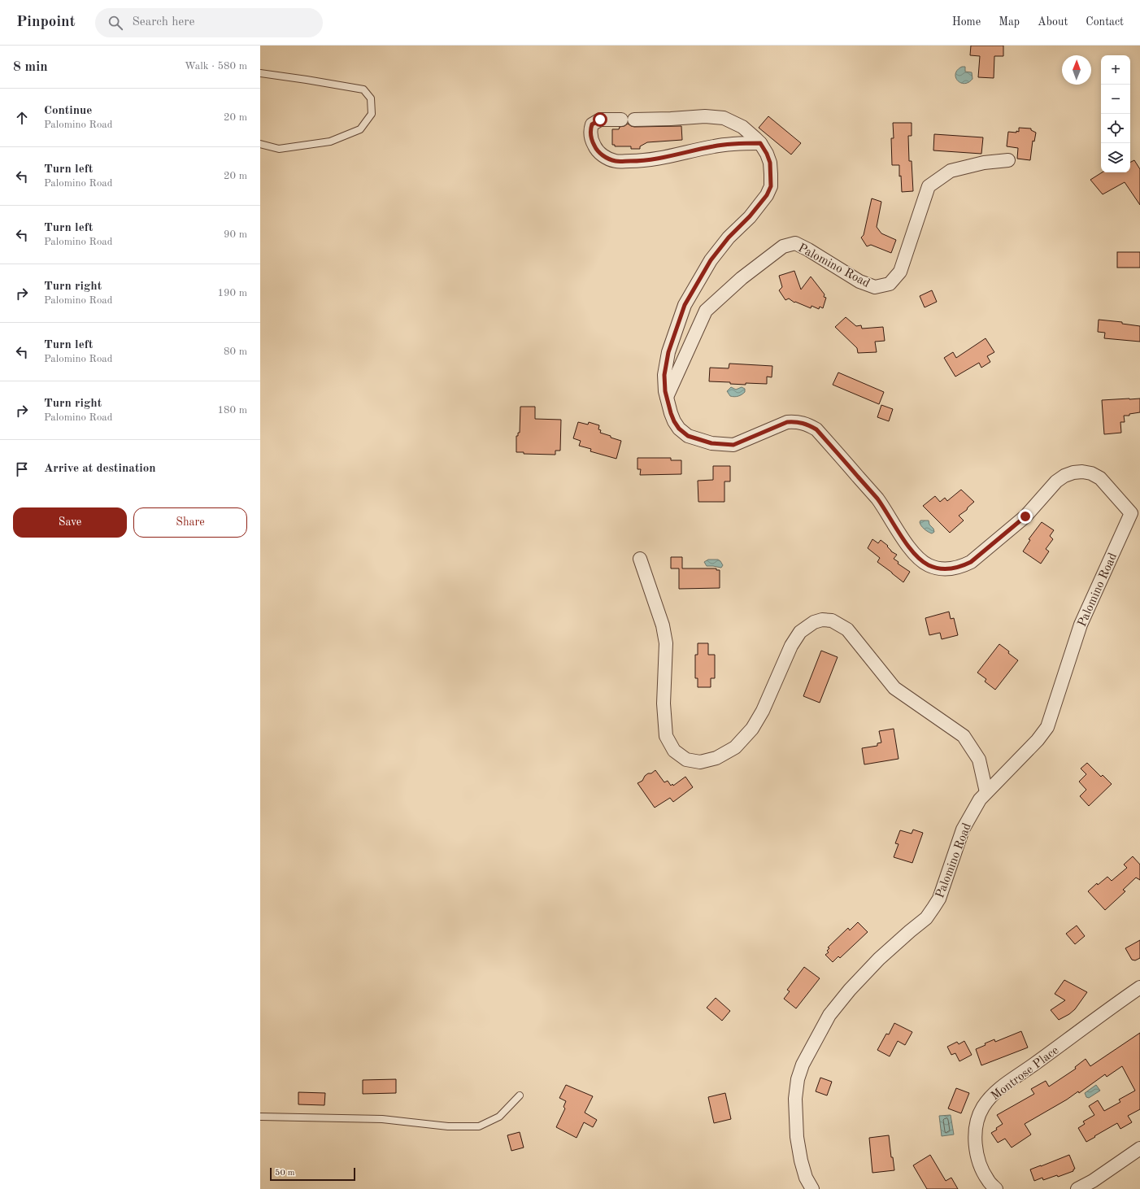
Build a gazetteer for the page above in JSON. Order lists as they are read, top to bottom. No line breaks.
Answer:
{"streets":{"street":["Palomino Road","Montrose Place"]},"scale_bar":"50 m","north":"top","page":{"header":"Pinpoint","search":"Search here","nav":["Home","Map","About","Contact"],"heading":["8 min","Walk · 580 m"],"map_buttons":["+","−"],"list":[["Continue","Palomino Road","20 m"],["Turn left","Palomino Road","20 m"],["Turn left","Palomino Road","90 m"],["Turn right","Palomino Road","190 m"],["Turn left","Palomino Road","80 m"],["Turn right","Palomino Road","180 m"],"Arrive at destination"],"buttons":["Save","Share"],"scale":"50 m"}}
